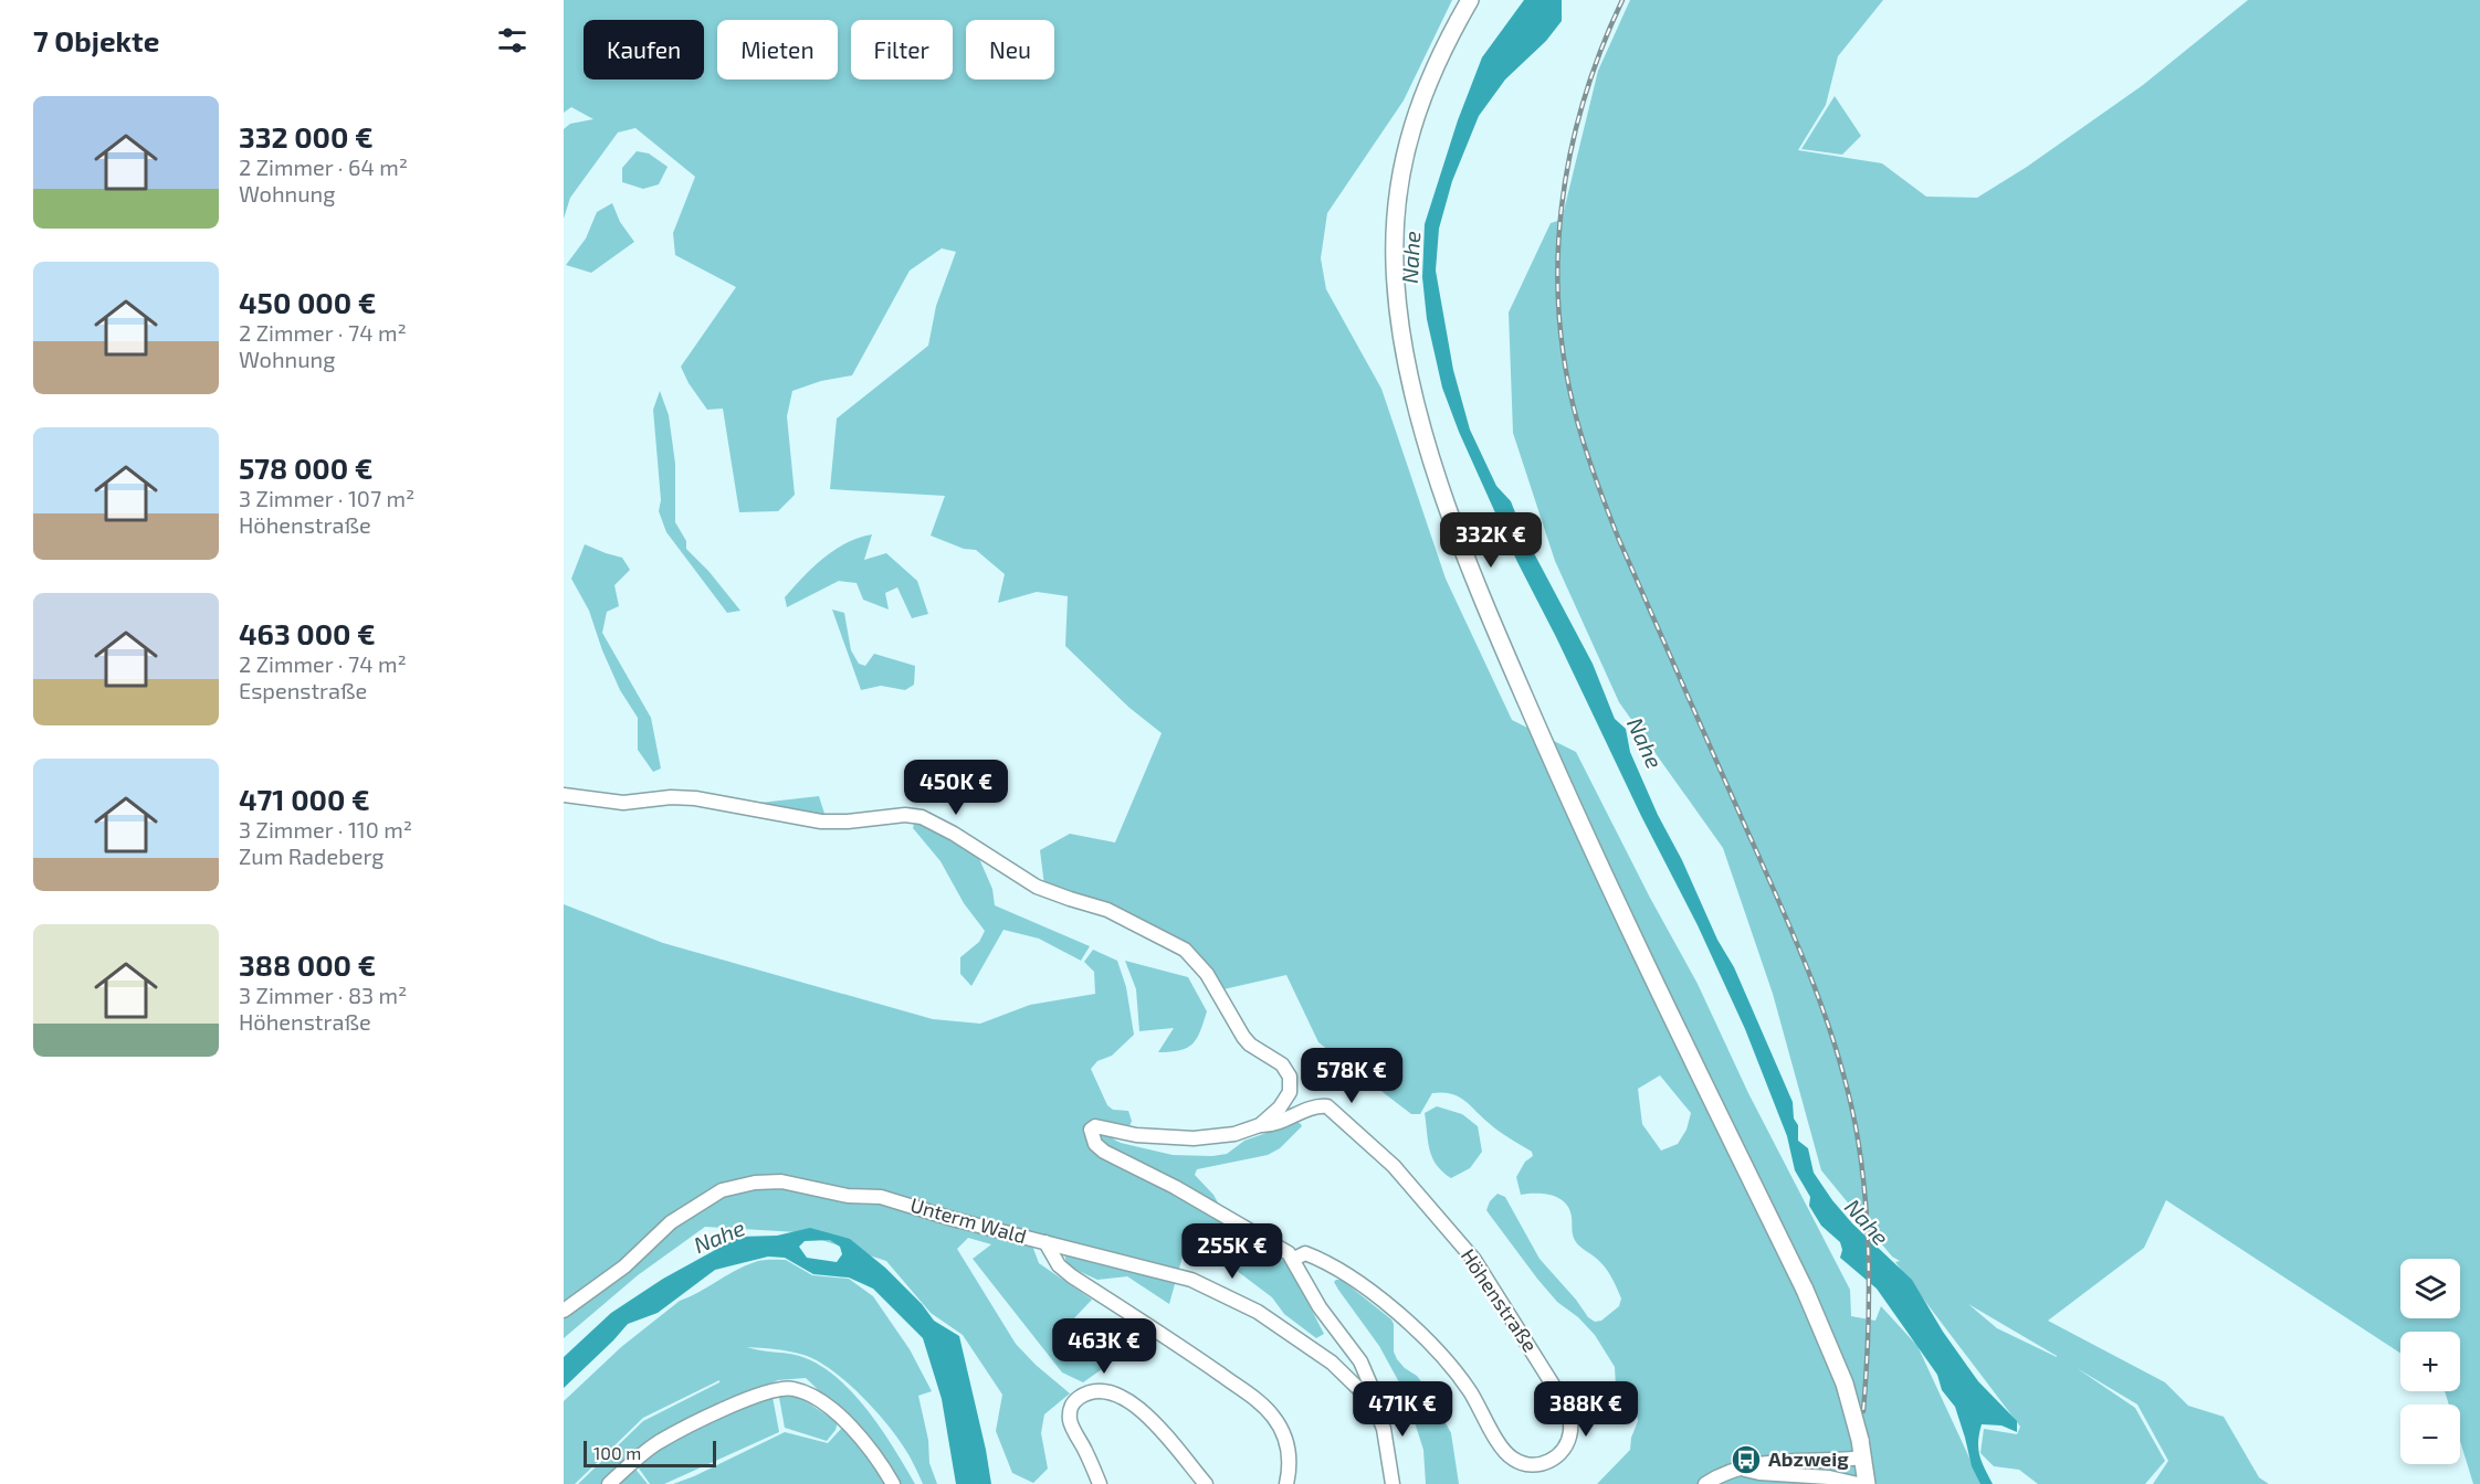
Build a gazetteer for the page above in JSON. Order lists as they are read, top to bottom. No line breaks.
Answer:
{"streets":{"street":["Unterm Wald","Höhenstraße"]},"water":["Nahe"],"places":{"bus stop":["Abzweig"]},"scale_bar":"100 m","page":{"heading":"7 Objekte","chip":["Kaufen","Mieten","Filter","Neu"],"list":[{"name":"332 000 €","note":"2 Zimmer · 64 m² · Wohnung"},{"name":"450 000 €","note":"2 Zimmer · 74 m² · Wohnung"},{"name":"578 000 €","note":"3 Zimmer · 107 m² · Höhenstraße"},{"name":"463 000 €","note":"2 Zimmer · 74 m² · Espenstraße"},{"name":"471 000 €","note":"3 Zimmer · 110 m² · Zum Radeberg"},{"name":"388 000 €","note":"3 Zimmer · 83 m² · Höhenstraße"}],"price":["332K €","450K €","578K €","255K €","463K €","471K €","388K €"],"map_buttons":["+","−"],"scale":"100 m"}}
